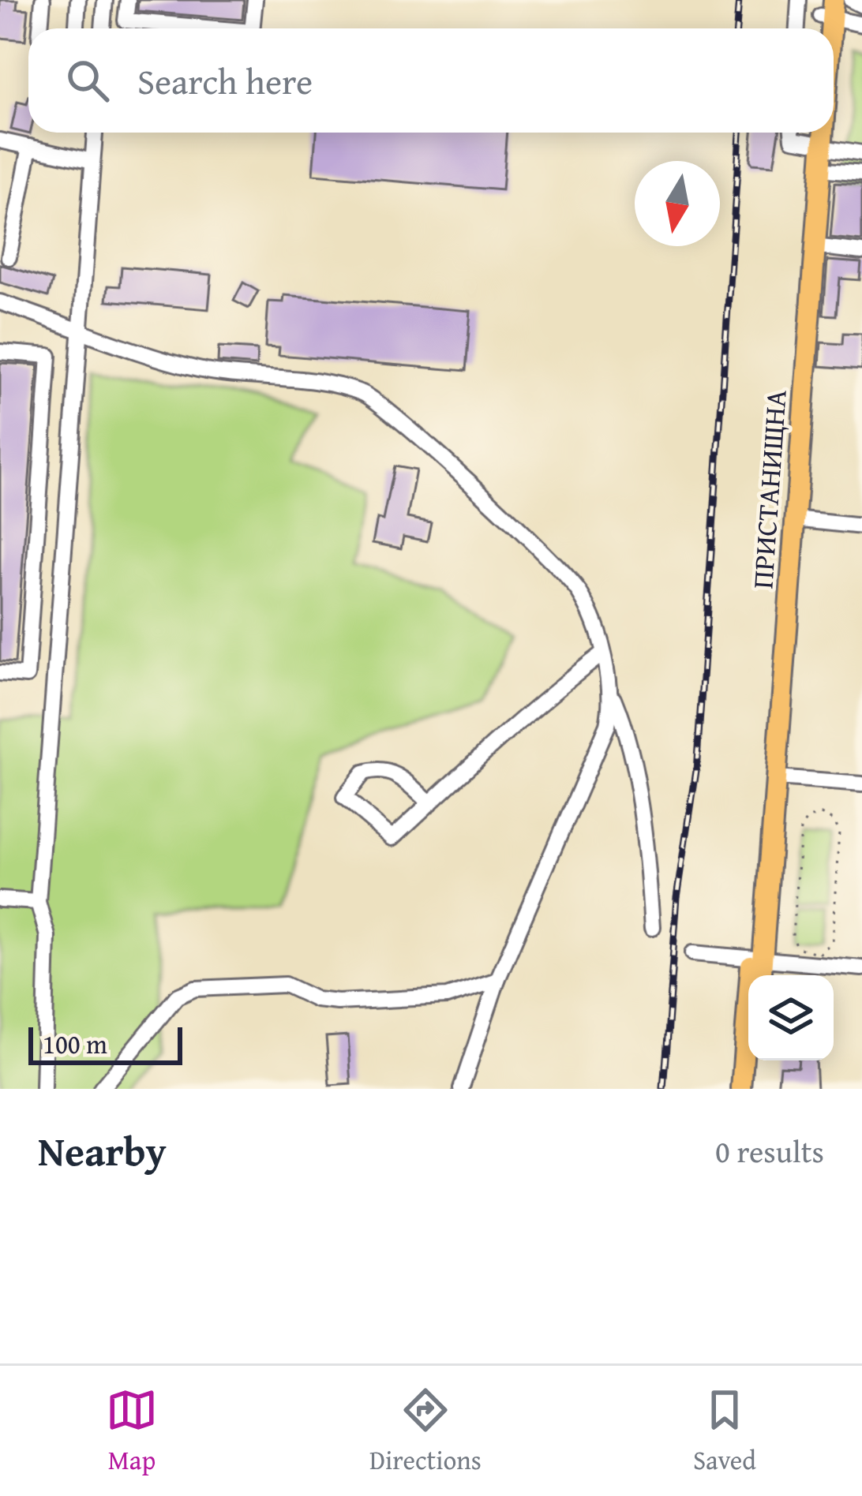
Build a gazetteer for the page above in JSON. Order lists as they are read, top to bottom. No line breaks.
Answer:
{"streets":{"main road":["ПРИСТАНИЩНА"]},"scale_bar":"100 m","north":"bottom","page":{"search":"Search here","scale":"100 m","heading":["Nearby","0 results"],"nav":["Map","Directions","Saved"]}}
